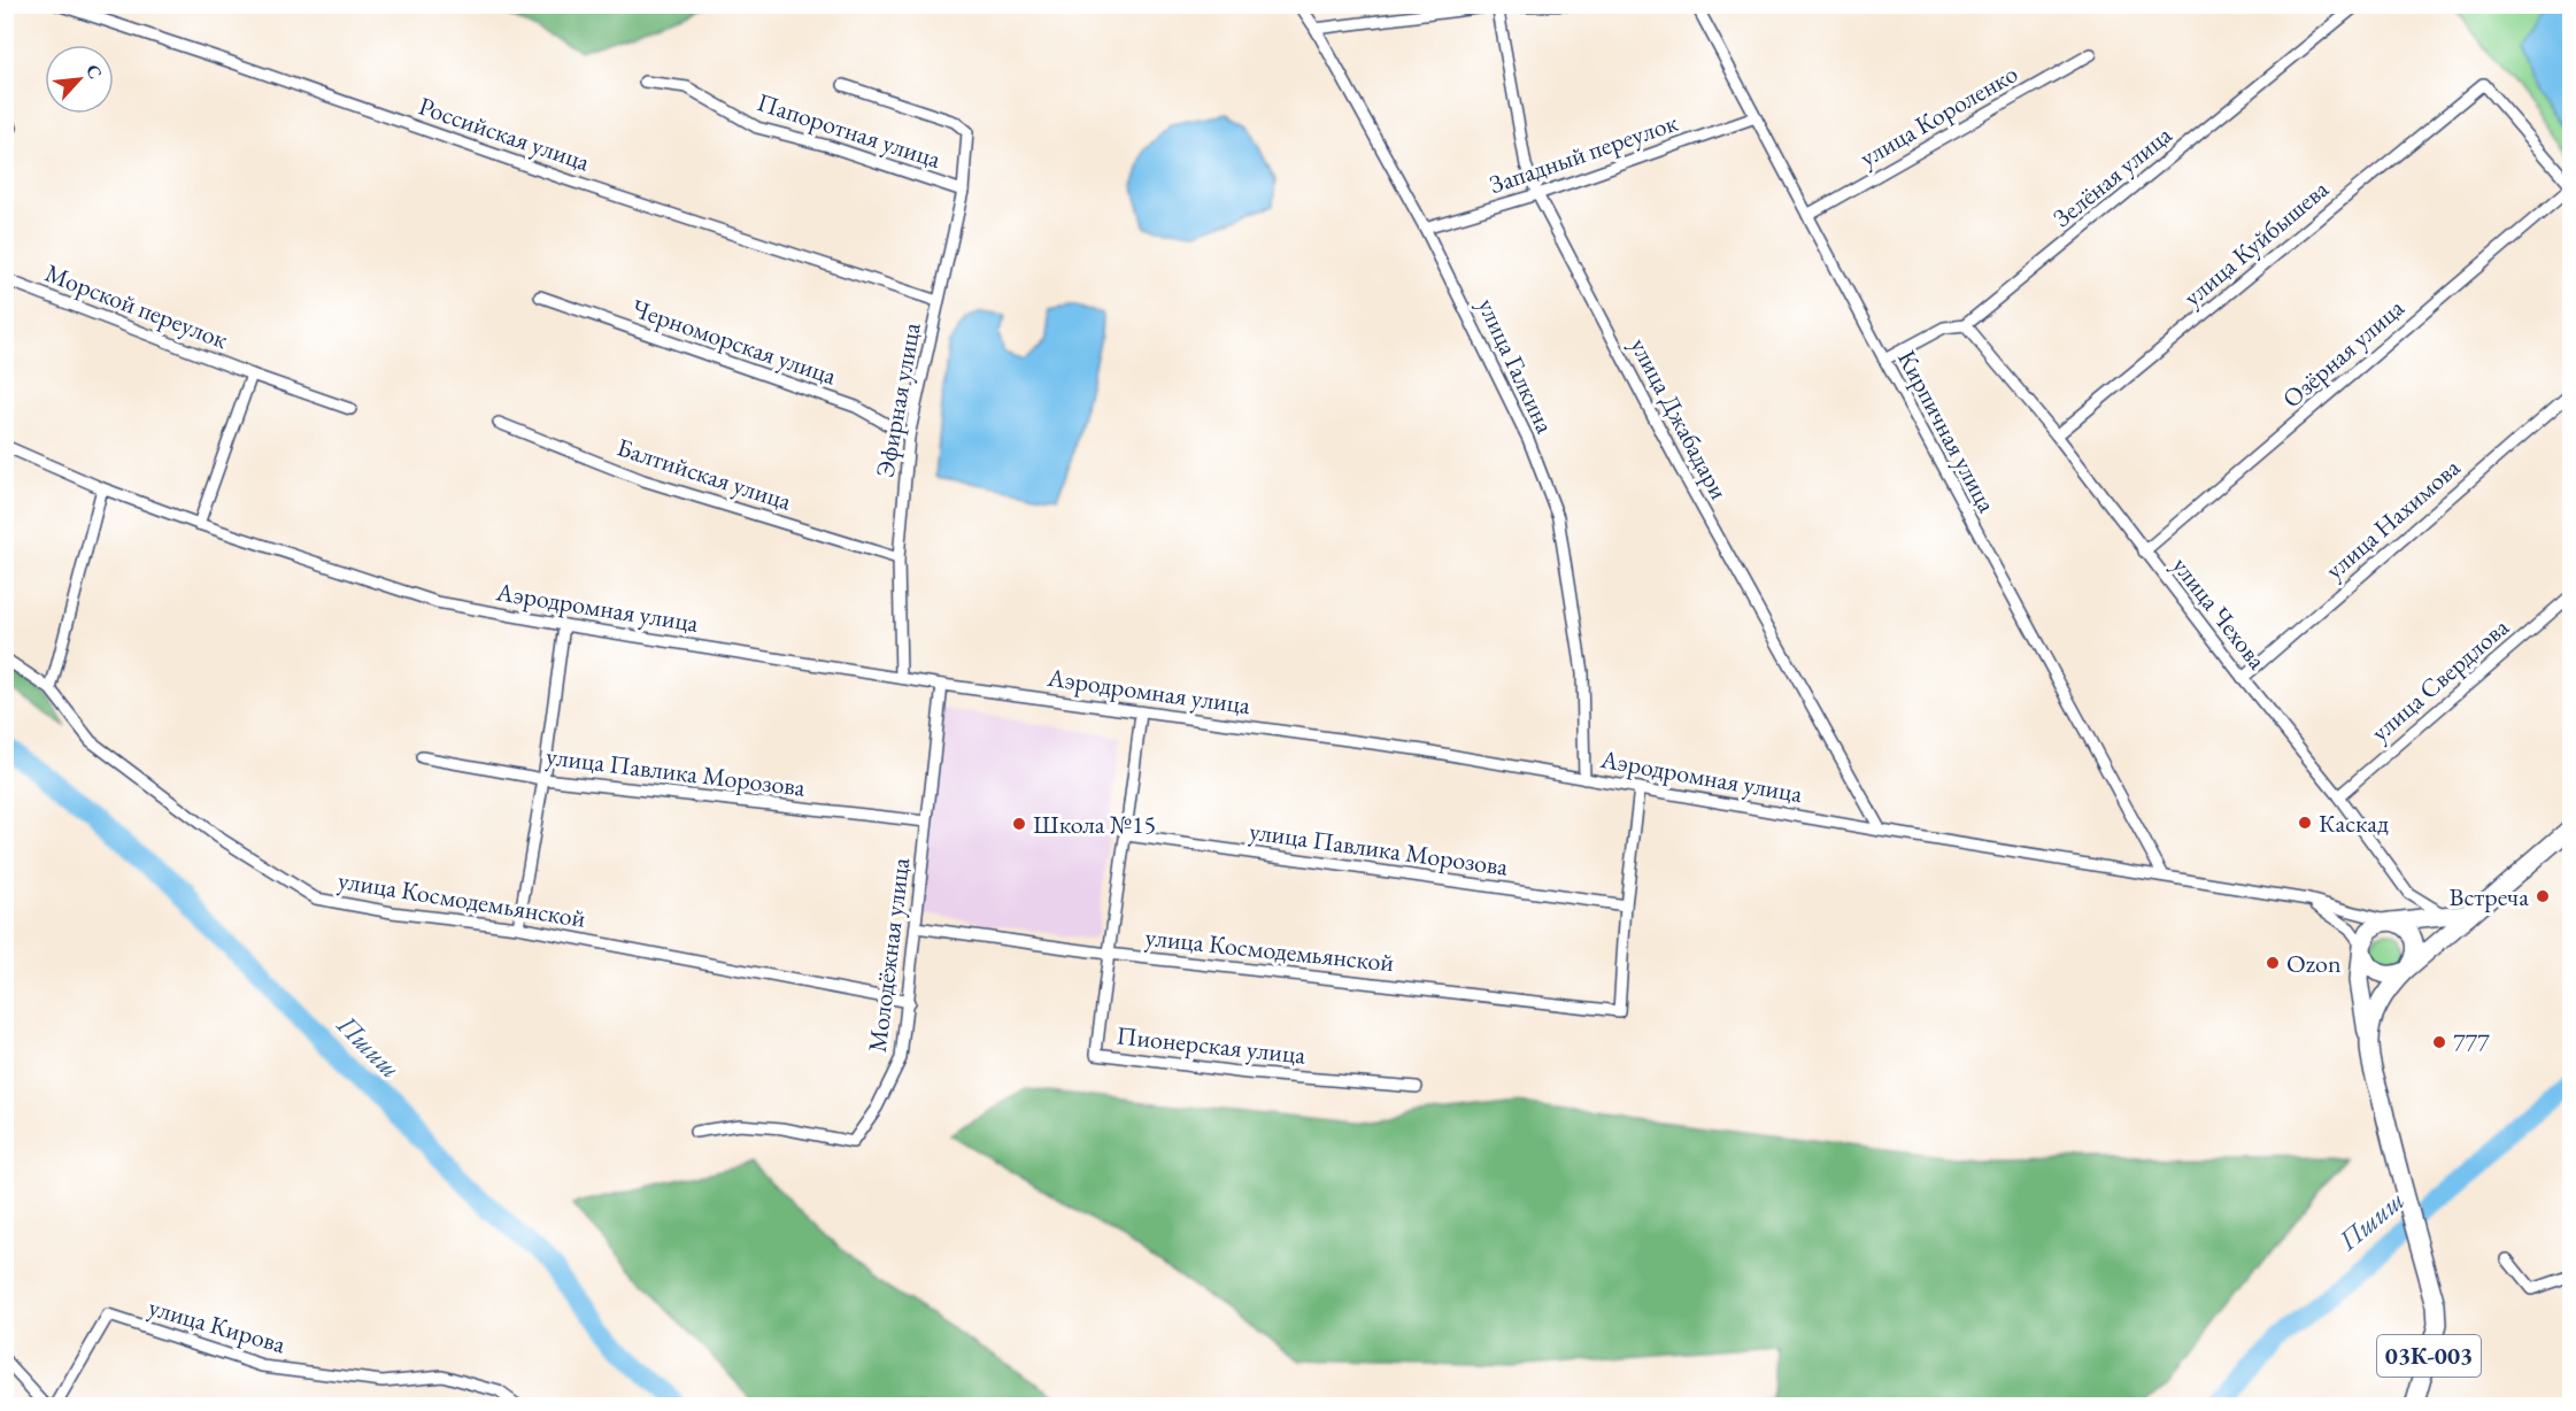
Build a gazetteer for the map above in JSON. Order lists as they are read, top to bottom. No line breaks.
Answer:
{"streets":{"main road":["03К-003"],"street":["улица Короленко","Папоротная улица","Российская улица","Западный переулок","Зелёная улица","улица Куйбышева","Морской переулок","Черноморская улица","Озёрная улица","улица Галкина","Эфирная улица","улица Джабадари","Кирпичная улица","Балтийская улица","улица Нахимова","Аэродромная улица","улица Чехова","улица Свердлова","улица Павлика Морозова","улица Космодемьянской","Молодёжная улица","Пионерская улица","улица Кирова"]},"crossings":[["улица Короленко","Кирпичная улица"],["Папоротная улица","Эфирная улица"],["Российская улица","Эфирная улица"],["Западный переулок","улица Галкина"],["Западный переулок","улица Джабадари"],["Западный переулок","Кирпичная улица"],["Зелёная улица","Кирпичная улица"],["Зелёная улица","улица Чехова"],["улица Куйбышева","Озёрная улица"],["улица Куйбышева","улица Чехова"],["Черноморская улица","Эфирная улица"],["Озёрная улица","улица Чехова"],["улица Галкина","Аэродромная улица"],["Эфирная улица","Балтийская улица"],["Эфирная улица","Аэродромная улица"],["улица Джабадари","Аэродромная улица"],["Кирпичная улица","Аэродромная улица"],["улица Нахимова","улица Чехова"],["Аэродромная улица","Молодёжная улица"],["Аэродромная улица","Пионерская улица"],["Аэродромная улица","03К-003"],["улица Чехова","улица Свердлова"],["улица Павлика Морозова","улица Космодемьянской"],["улица Павлика Морозова","Молодёжная улица"],["улица Павлика Морозова","Пионерская улица"],["улица Космодемьянской","Молодёжная улица"],["улица Космодемьянской","Пионерская улица"]],"water":["Пшиш"],"places":["Каскад","Школа №15","Встреча","Ozon","777"],"north":"top right"}
